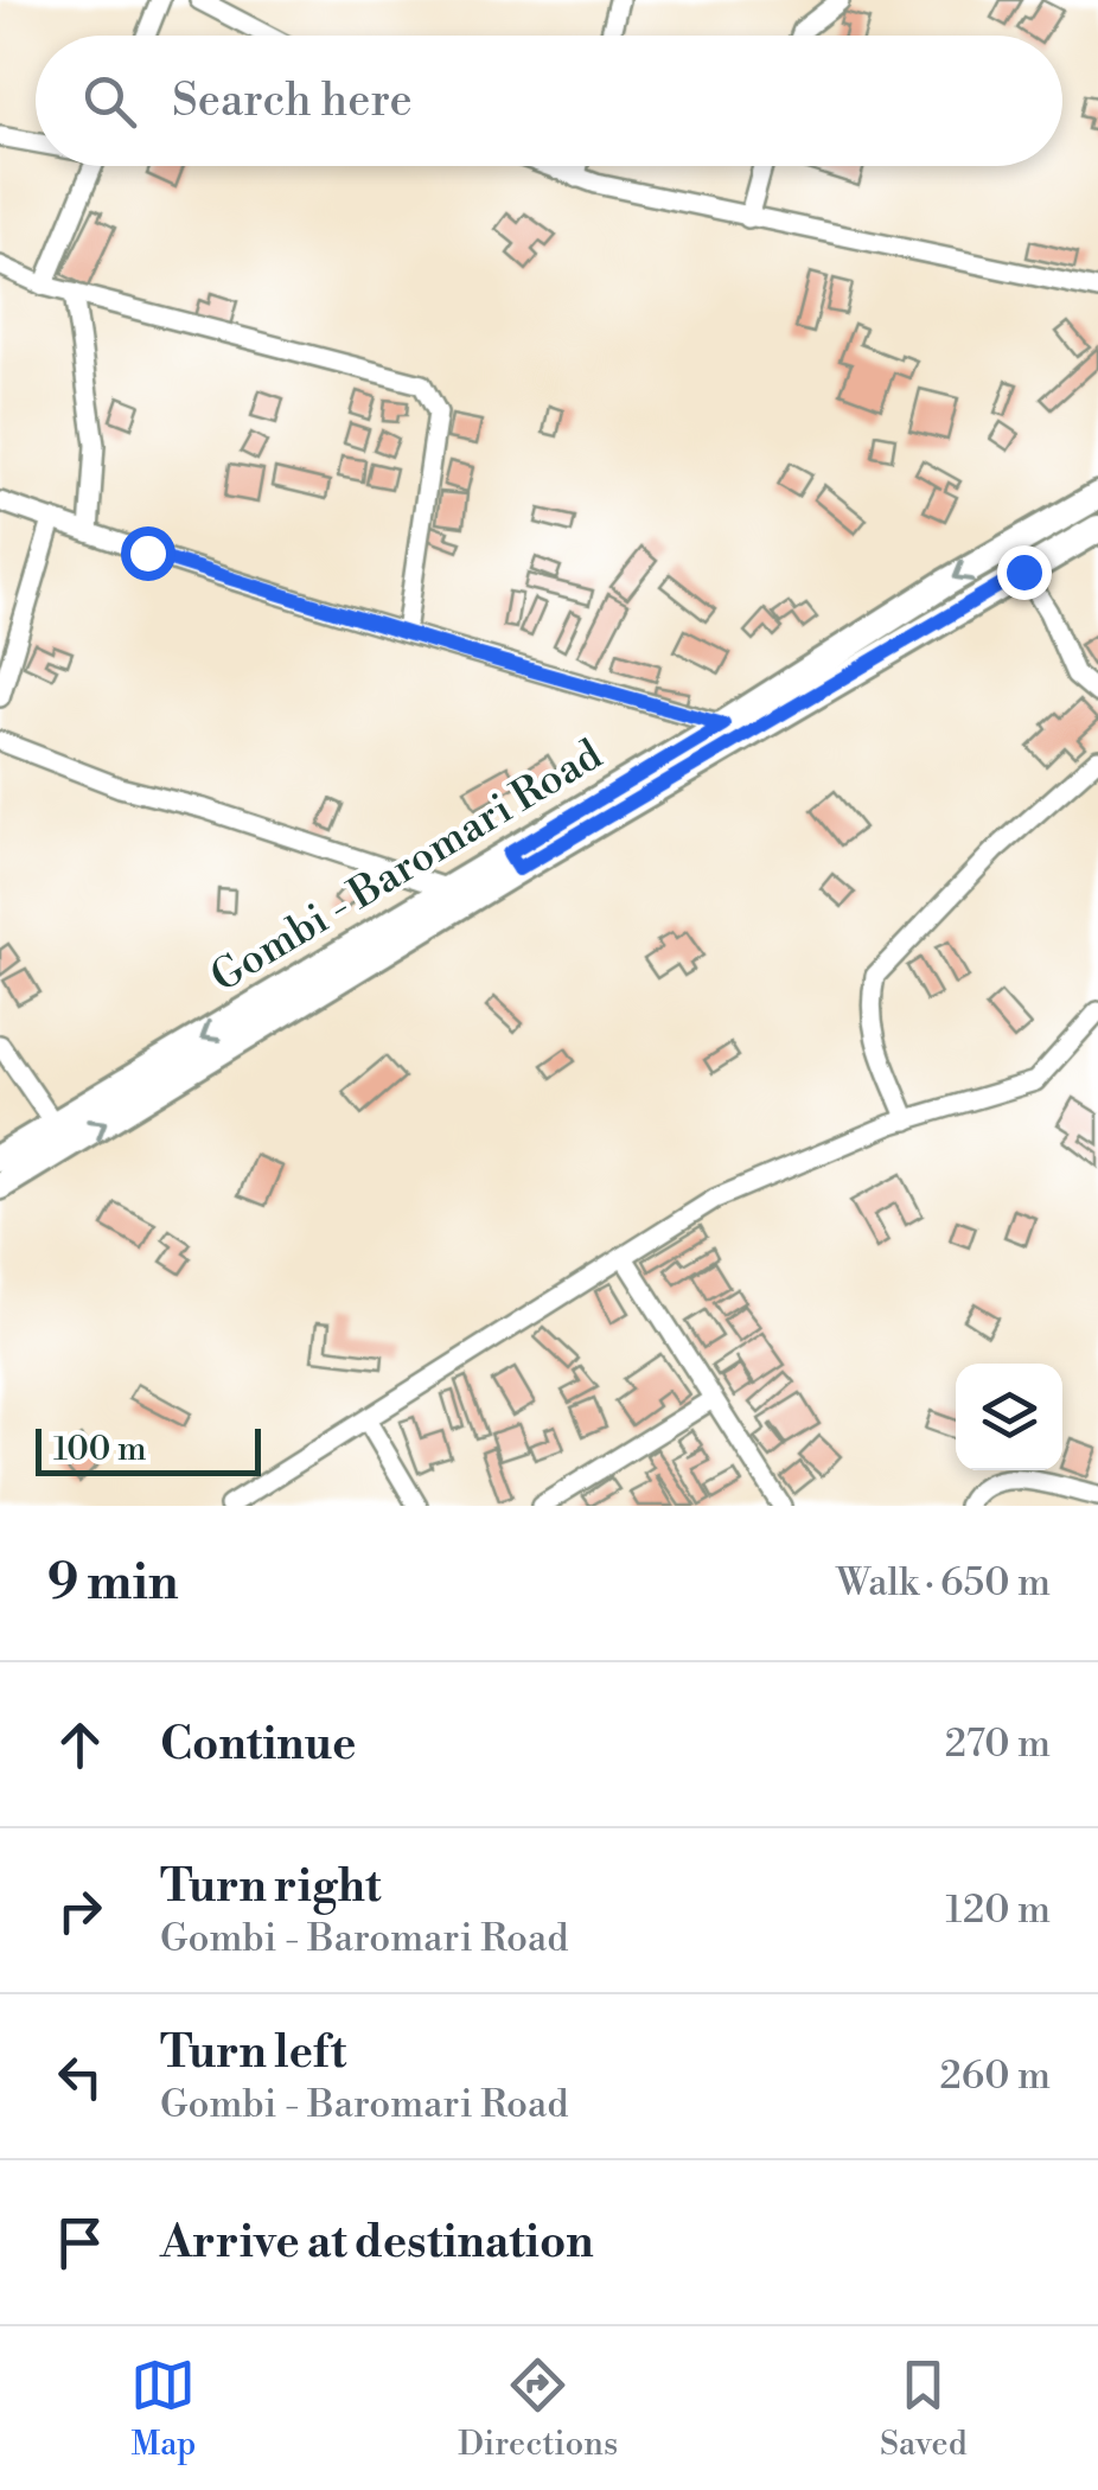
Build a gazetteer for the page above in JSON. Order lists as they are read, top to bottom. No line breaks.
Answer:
{"streets":{"main road":["Gombi - Baromari Road"]},"scale_bar":"100 m","page":{"search":"Search here","scale":"100 m","heading":["9 min","Walk · 650 m"],"list":[["Continue","270 m"],["Turn right","Gombi - Baromari Road","120 m"],["Turn left","Gombi - Baromari Road","260 m"],"Arrive at destination"],"nav":["Map","Directions","Saved"]}}
